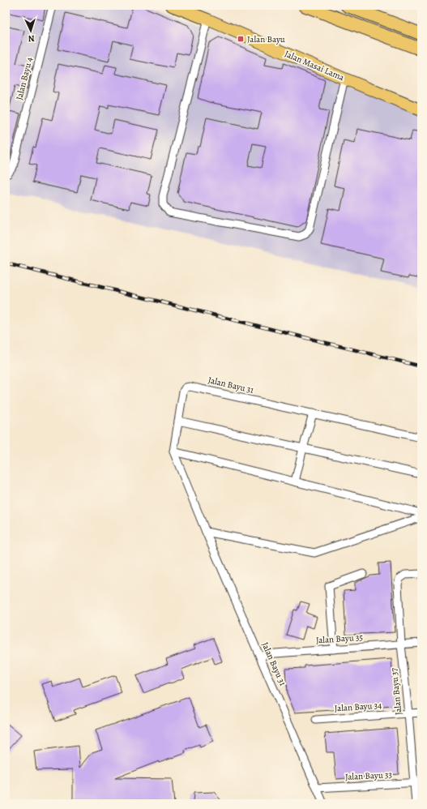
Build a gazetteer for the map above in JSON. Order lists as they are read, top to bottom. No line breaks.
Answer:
{"streets":{"main road":["Jalan Masai Lama"],"street":["Jalan Bayu 4","Jalan Bayu 31","Jalan Bayu 35","Jalan Bayu 37","Jalan Bayu 34","Jalan Bayu 33"]},"crossings":[["Jalan Bayu 31","Jalan Bayu 35"],["Jalan Bayu 31","Jalan Bayu 33"],["Jalan Bayu 35","Jalan Bayu 37"],["Jalan Bayu 37","Jalan Bayu 34"],["Jalan Bayu 37","Jalan Bayu 33"]],"places":{"transit":["Jalan Bayu"]},"north":"bottom"}
